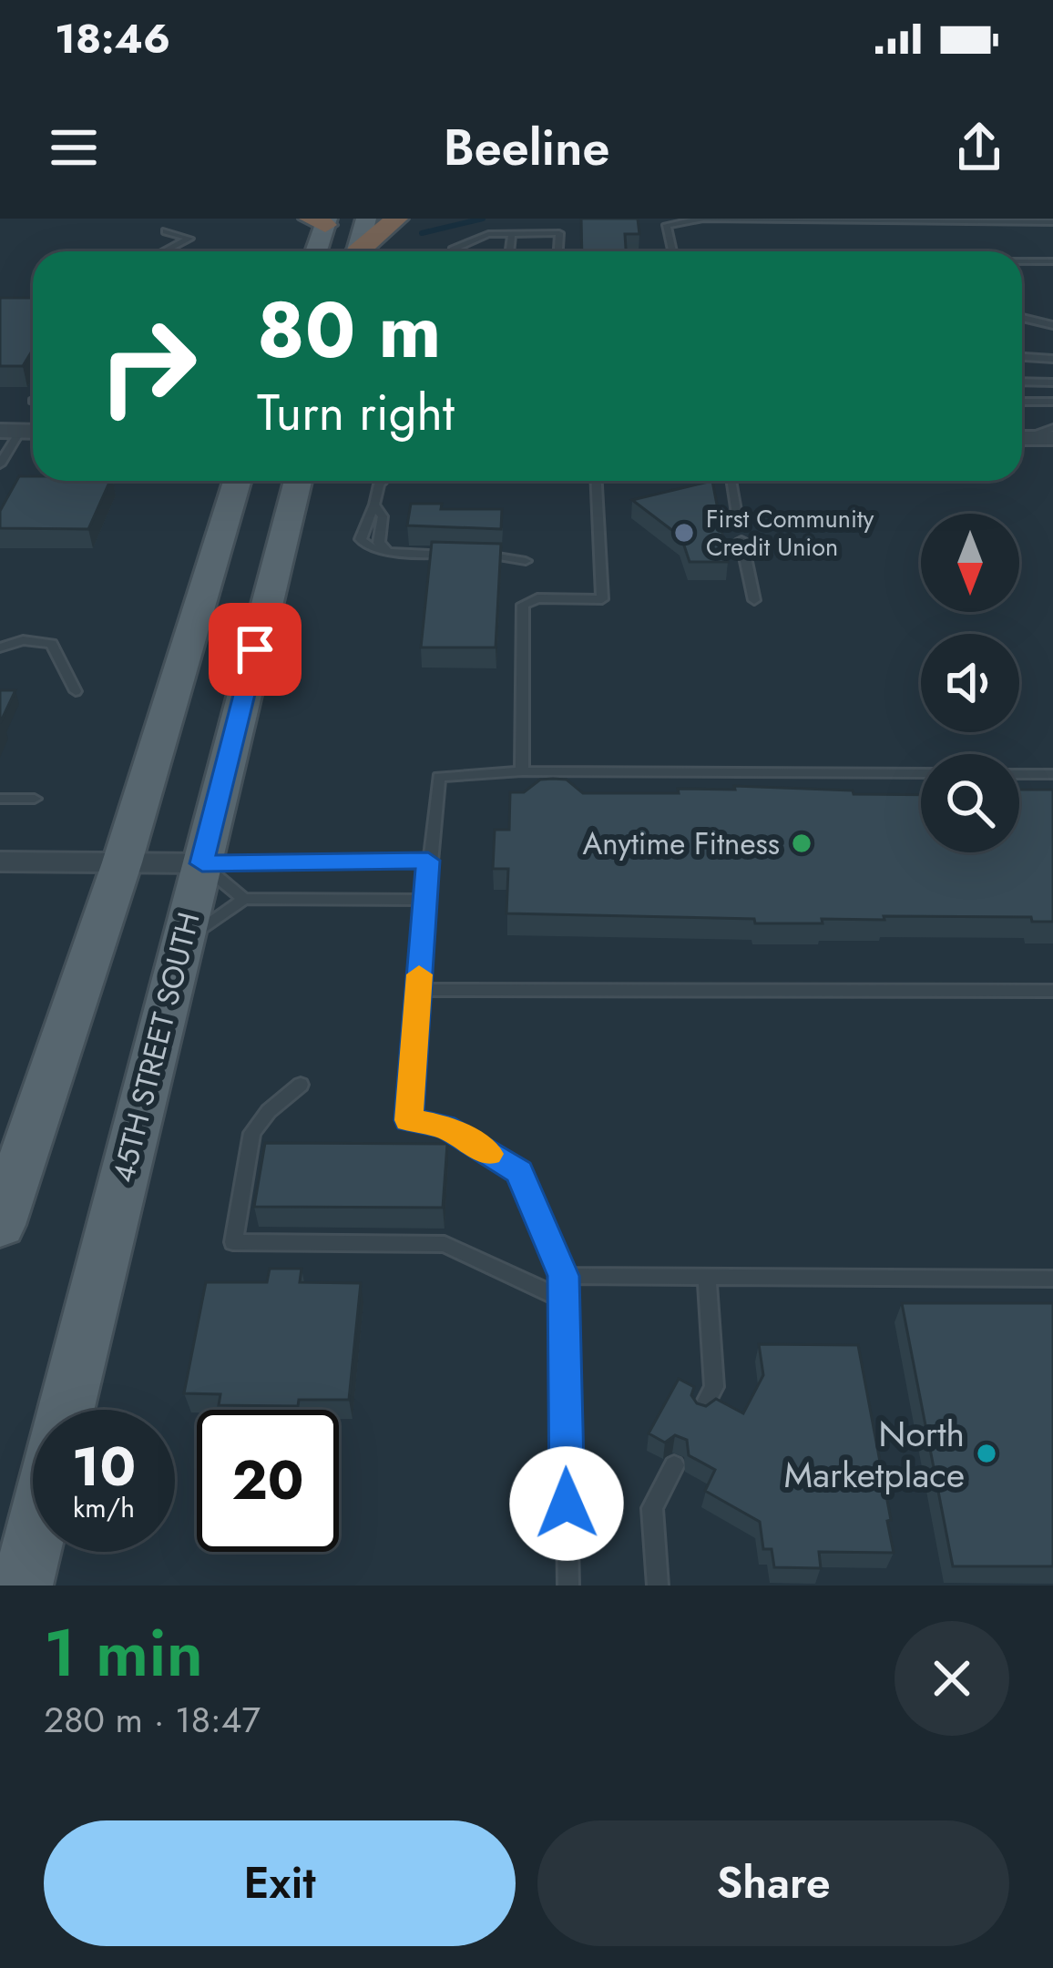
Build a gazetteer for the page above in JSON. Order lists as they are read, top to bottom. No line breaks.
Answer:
{"streets":{"main road":["45TH STREET SOUTH"]},"places":["First Community Credit Union","Anytime Fitness","North Marketplace"],"north":"bottom","page":{"status":"18:46","header":"Beeline","turn":["80 m","Turn right"],"speed":"10 km/h","limit":"20","heading":["1 min","280 m · 18:47"],"buttons":["Exit","Share"]}}
